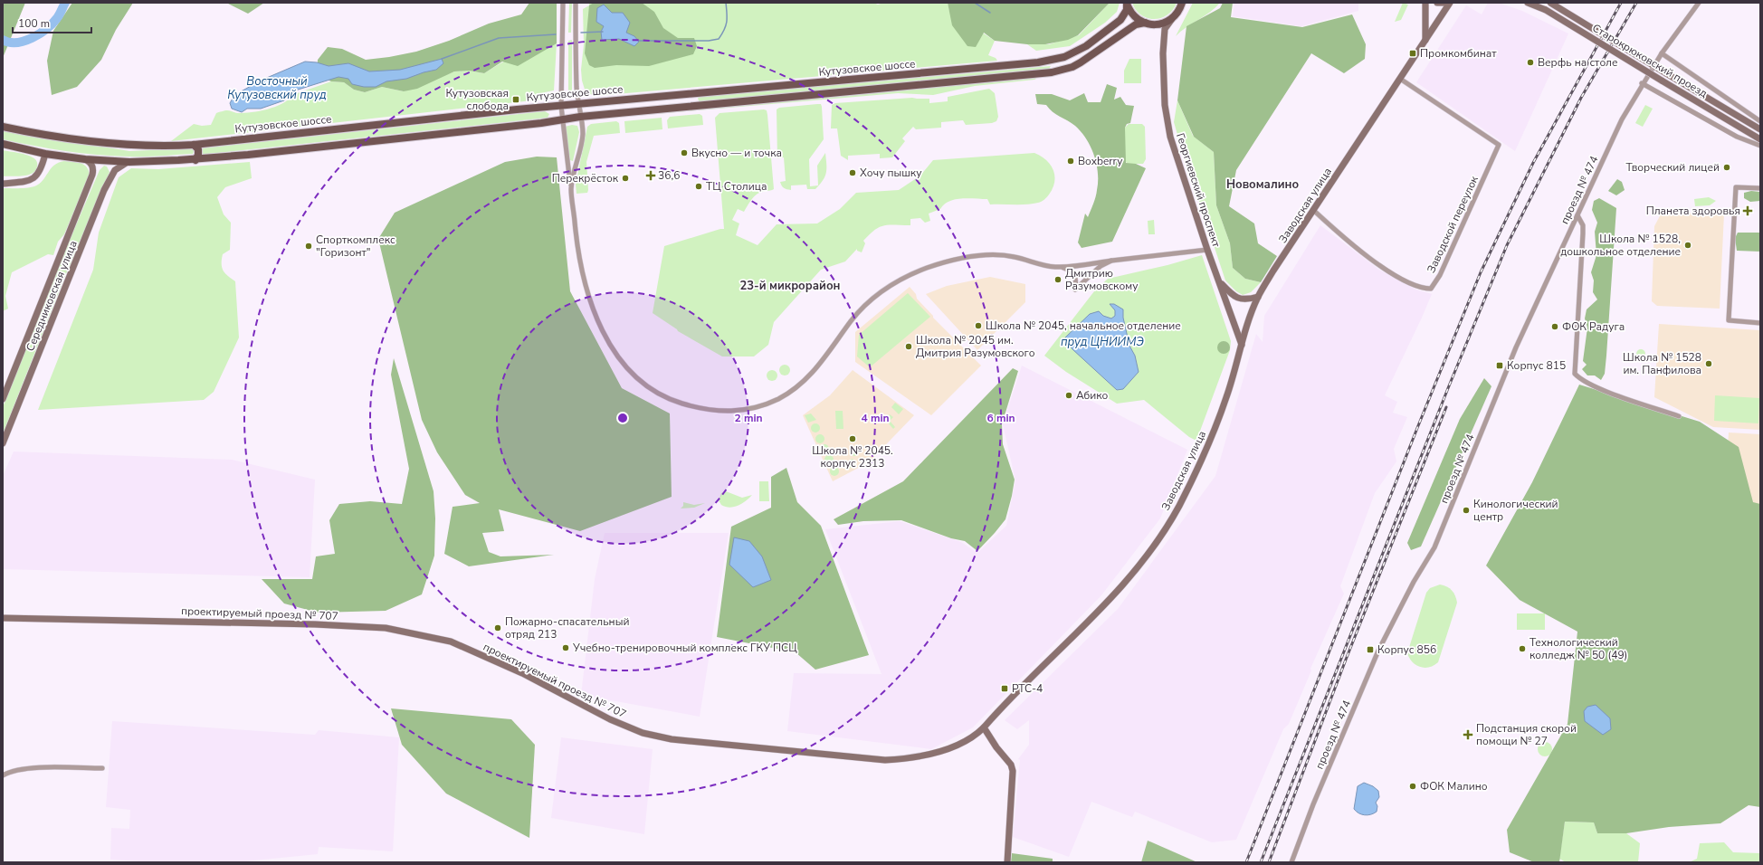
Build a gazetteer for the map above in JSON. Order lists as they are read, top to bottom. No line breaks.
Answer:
{"streets":{"main road":["Кутузовское шоссе"],"street":["Старокрюковский проезд","Георгиевский проспект","проезд № 474","Заводская улица","Заводской переулок","Середниковская улица","проектируемый проезд № 707"]},"crossings":[["Кутузовское шоссе","Середниковская улица"],["Георгиевский проспект","Заводская улица"],["Заводская улица","Заводской переулок"],["Заводская улица","проектируемый проезд № 707"]],"districts":["Новомалино","23-й микрорайон"],"water":["Восточный Кутузовский пруд","пруд ЦНИИМЭ"],"places":{"transit":["Промкомбинат","Кутузовская слобода","Корпус 815","Корпус 856","РТС-4"],"other":["Верфь на столе","Вкусно — и точка","Boxberry","Творческий лицей","Хочу пышку","Перекрёсток","ТЦ Столица","Школа № 1528, дошкольное отделение","Спорткомплекс \"Горизонт\"","Дмитрию Разумовскому","Школа № 2045, начальное отделение","ФОК Радуга","Школа № 2045 им. Дмитрия Разумовского","Школа № 1528 им. Панфилова","Абико","Школа № 2045. корпус 2313","Кинологический центр","Пожарно-спасательный отряд 213","Учебно-тренировочный комплекс ГКУ ПСЦ","Технологический колледж № 50 (49)","ФОК Малино"],"health":["36,6","Планета здоровья","Подстанция скорой помощи № 27"]},"scale_bar":"100 m","rings":["2 min","4 min","6 min"]}
